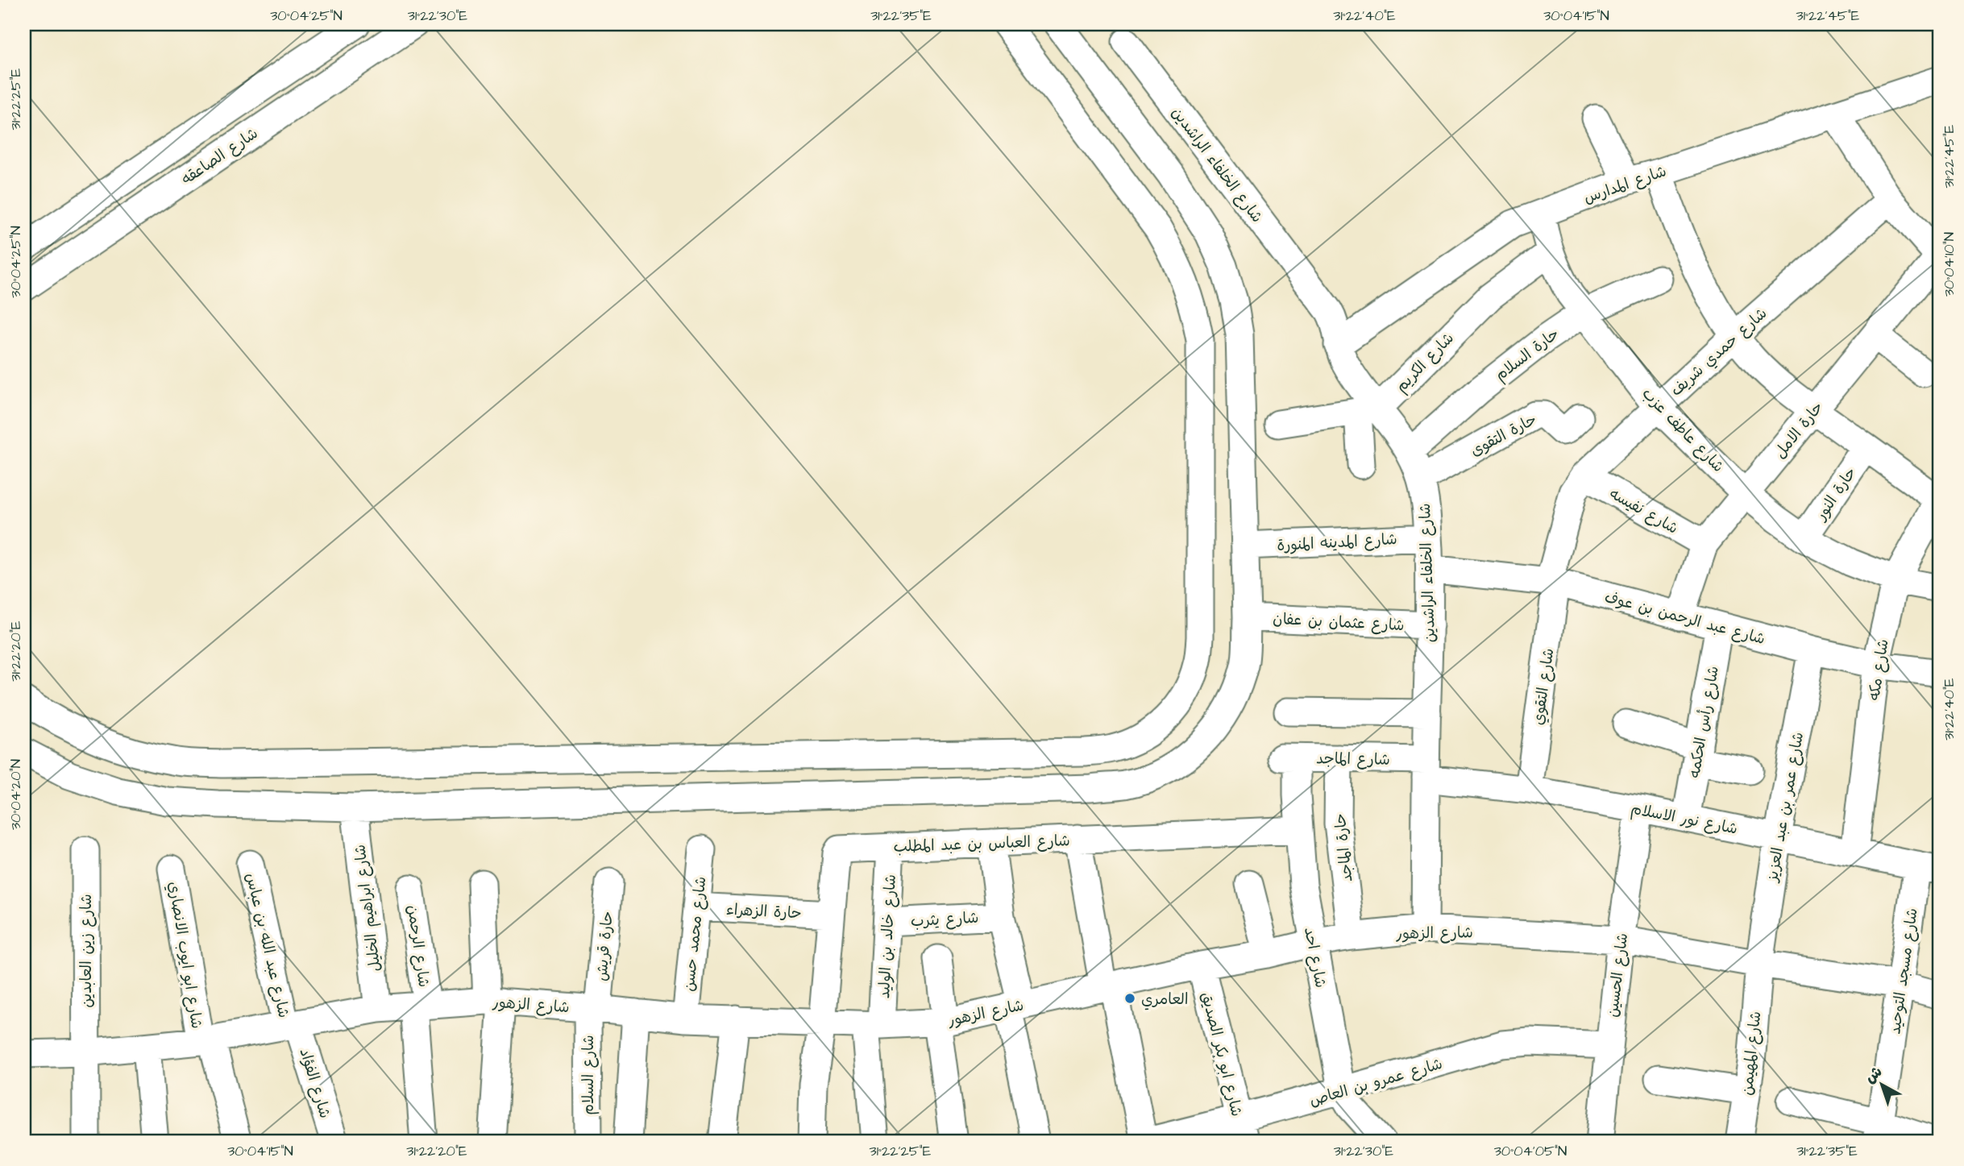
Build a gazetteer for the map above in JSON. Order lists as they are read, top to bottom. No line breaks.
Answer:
{"streets":{"street":["شارع الصاعقه","شارع الخلفاء الراشدين","شارع المدارس","شارع حمدي شريف","حارة السلام","شارع الكريم","شارع عاطف عزب","حارة الامل","حارة التقوى","حارة النور","شارع نفيسه","شارع المدينه المنورة","شارع عبد الرحمن بن عوف","شارع عثمان بن عفان","شارع مكه","شارع التقوي","شارع رأس الحكمه","شارع الماجد","شارع عمر بن عبد العزيز","شارع نور الاسلام","شارع العباس بن عبد المطلب","حارة الماجد","شارع ابراهيم الخليل","حارة الزهراء","شارع يثرب","شارع الزهور","شارع محمد حسن","شارع خالد بن الوليد","شارع عبد الله بن عباس","شارع الرحمن","حارة قريش","شارع زين العابدين","شارع ابو ايوب الانصاري","شارع احد","شارع مسجد التوحيد","شارع الحسين","شارع المهيمن","شارع ابو بكر الصديق","شارع السلام","شارع عمرو بن العاص","شارع الفؤاد"]},"crossings":[["شارع الخلفاء الراشدين","شارع المدارس"],["شارع الخلفاء الراشدين","حارة السلام"],["شارع الخلفاء الراشدين","شارع الكريم"],["شارع الخلفاء الراشدين","حارة التقوى"],["شارع الخلفاء الراشدين","شارع المدينه المنورة"],["شارع الخلفاء الراشدين","شارع عبد الرحمن بن عوف"],["شارع الخلفاء الراشدين","شارع عثمان بن عفان"],["شارع الخلفاء الراشدين","شارع الماجد"],["شارع الخلفاء الراشدين","شارع نور الاسلام"],["شارع الخلفاء الراشدين","شارع الزهور"],["شارع المدارس","شارع عاطف عزب"],["شارع حمدي شريف","شارع عاطف عزب"],["شارع حمدي شريف","شارع نفيسه"],["شارع حمدي شريف","شارع عبد الرحمن بن عوف"],["شارع حمدي شريف","شارع التقوي"],["حارة السلام","شارع عاطف عزب"],["شارع الكريم","شارع عاطف عزب"],["شارع عاطف عزب","حارة الامل"],["شارع عاطف عزب","حارة النور"],["شارع عاطف عزب","شارع مكه"],["حارة الامل","شارع نفيسه"],["حارة الامل","شارع عبد الرحمن بن عوف"],["شارع عبد الرحمن بن عوف","شارع مكه"],["شارع عبد الرحمن بن عوف","شارع التقوي"],["شارع عبد الرحمن بن عوف","شارع رأس الحكمه"],["شارع عبد الرحمن بن عوف","شارع عمر بن عبد العزيز"],["شارع مكه","شارع نور الاسلام"],["شارع التقوي","شارع نور الاسلام"],["شارع رأس الحكمه","شارع نور الاسلام"],["شارع الماجد","شارع نور الاسلام"],["شارع الماجد","حارة الماجد"],["شارع الماجد","شارع احد"],["شارع عمر بن عبد العزيز","شارع نور الاسلام"],["شارع عمر بن عبد العزيز","شارع الزهور"],["شارع عمر بن عبد العزيز","شارع المهيمن"],["شارع نور الاسلام","شارع مسجد التوحيد"],["شارع نور الاسلام","شارع الحسين"],["شارع العباس بن عبد المطلب","حارة الزهراء"],["شارع العباس بن عبد المطلب","شارع الزهور"],["شارع العباس بن عبد المطلب","شارع خالد بن الوليد"],["شارع العباس بن عبد المطلب","شارع احد"],["حارة الماجد","شارع الزهور"],["شارع ابراهيم الخليل","شارع الزهور"],["حارة الزهراء","شارع محمد حسن"],["شارع يثرب","شارع خالد بن الوليد"],["شارع الزهور","شارع محمد حسن"],["شارع الزهور","شارع خالد بن الوليد"],["شارع الزهور","شارع عبد الله بن عباس"],["شارع الزهور","شارع الرحمن"],["شارع الزهور","حارة قريش"],["شارع الزهور","شارع زين العابدين"],["شارع الزهور","شارع ابو ايوب الانصاري"],["شارع الزهور","شارع احد"],["شارع الزهور","شارع مسجد التوحيد"],["شارع الزهور","شارع الحسين"],["شارع الزهور","شارع المهيمن"],["شارع الزهور","شارع ابو بكر الصديق"],["شارع الزهور","شارع السلام"],["شارع الزهور","شارع الفؤاد"],["شارع عبد الله بن عباس","شارع الفؤاد"],["حارة قريش","شارع السلام"],["شارع احد","شارع عمرو بن العاص"],["شارع الحسين","شارع عمرو بن العاص"],["شارع ابو بكر الصديق","شارع عمرو بن العاص"]],"places":["العامري"],"north":"top left","coordinates":["30°04'25\"N","31°22'30\"E","31°22'35\"E","31°22'40\"E","30°04'15\"N","31°22'45\"E","31°22'25\"E","30°04'10\"N","31°22'20\"E","30°04'20\"N","30°04'05\"N"]}
